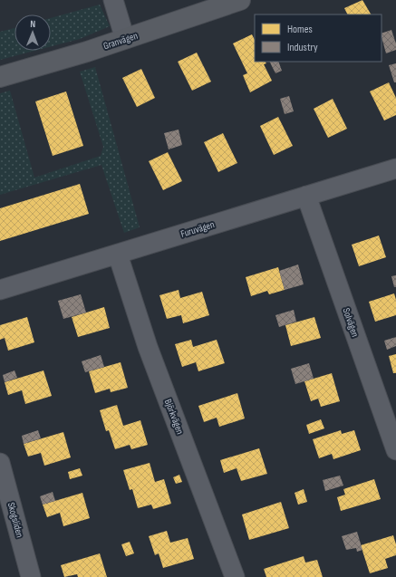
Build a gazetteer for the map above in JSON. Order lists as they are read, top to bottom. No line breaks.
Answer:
{"streets":{"street":["Granvägen","Furuvägen","Solvägen","Björkvägen","Skogsliden"]},"crossings":[["Furuvägen","Solvägen"],["Furuvägen","Björkvägen"]],"legend":["Homes","Industry"],"north":"top"}
